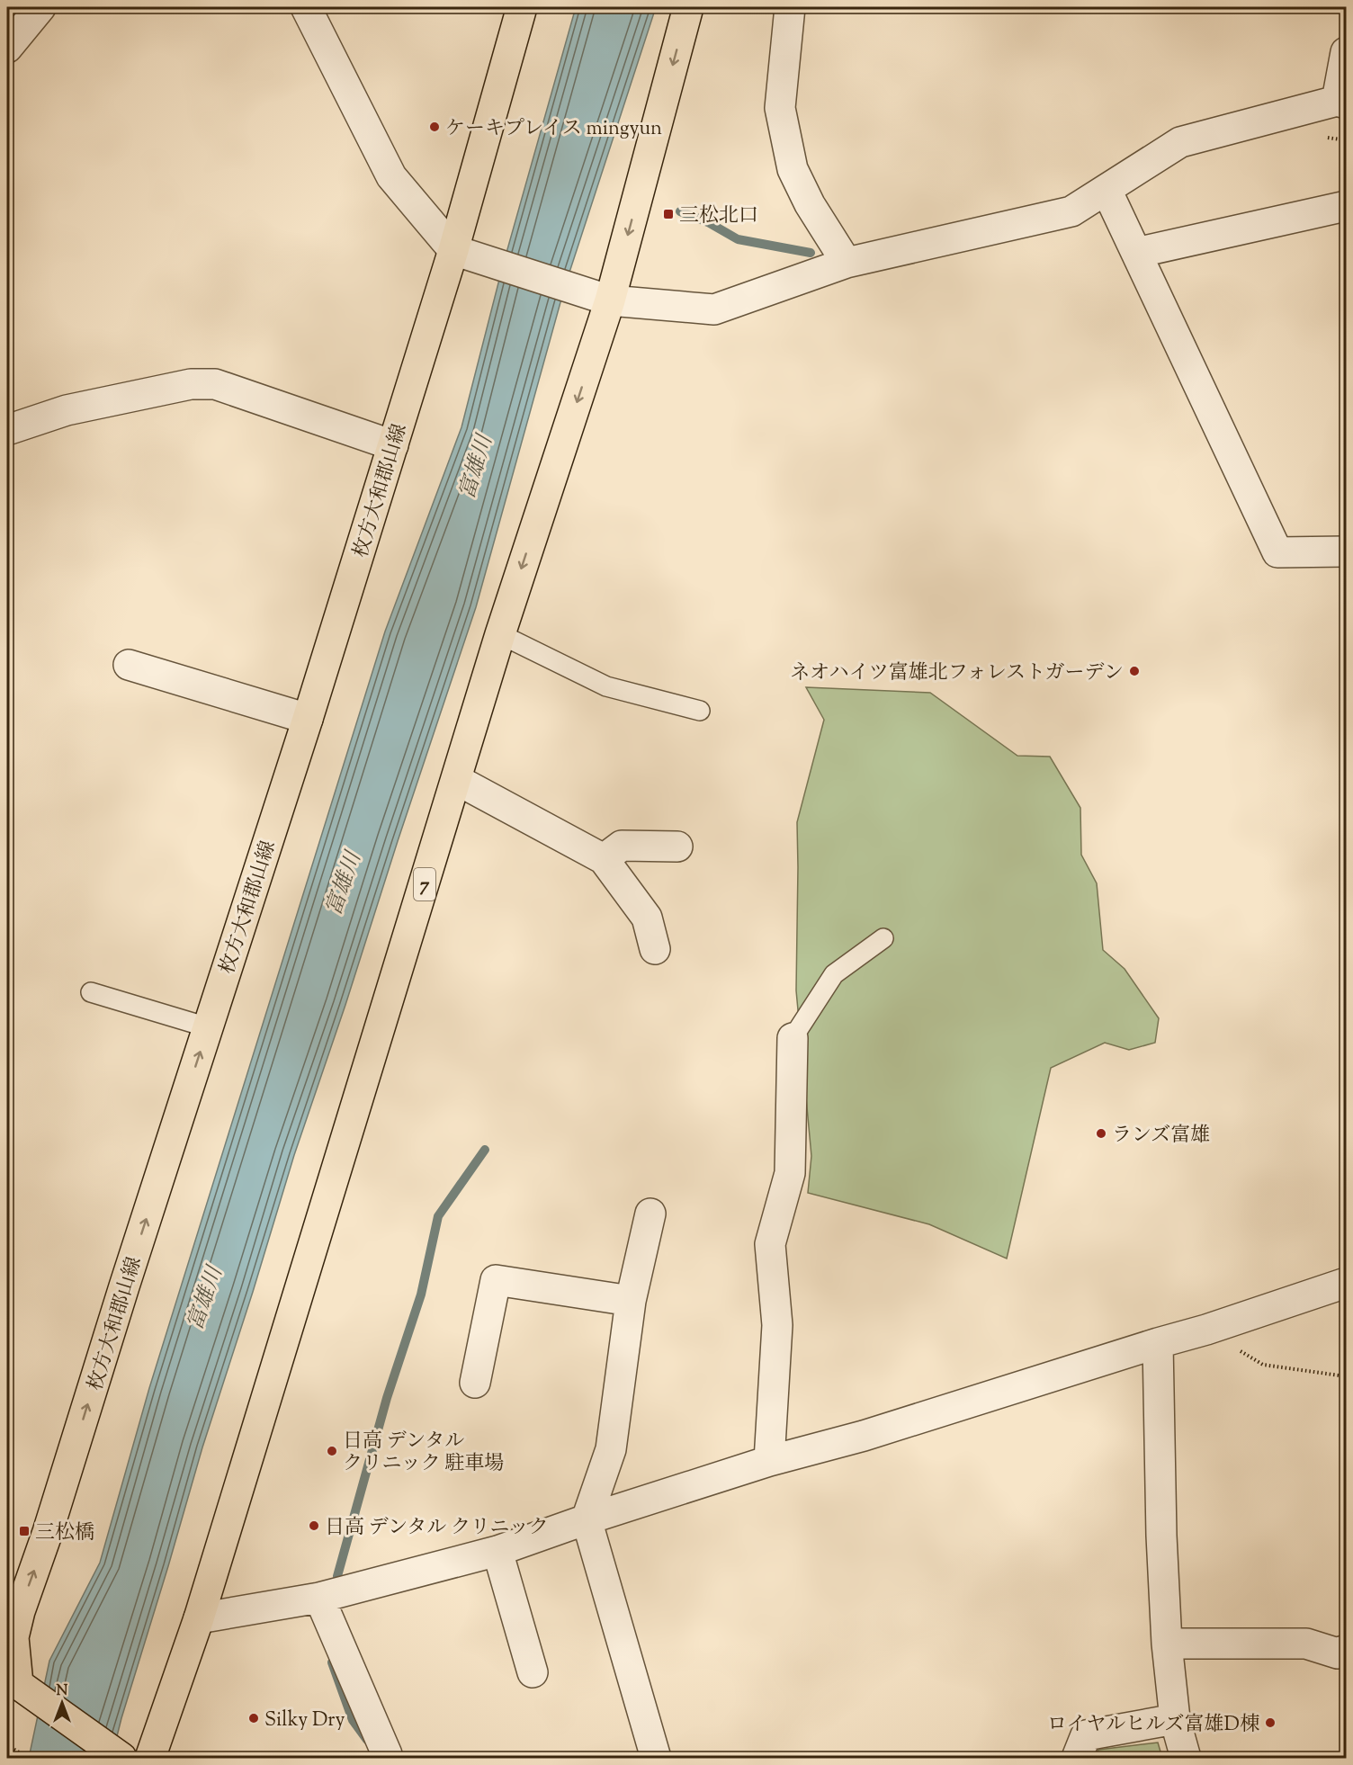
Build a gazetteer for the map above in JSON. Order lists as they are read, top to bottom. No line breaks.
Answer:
{"streets":{"main road":["枚方大和郡山線","7"]},"water":["富雄川"],"places":{"other":["ケーキプレイス mingyun","ネオハイツ富雄北フォレストガーデン","ランズ富雄","日高 デンタル クリニック 駐車場","日高 デンタル クリニック","Silky Dry","ロイヤルヒルズ富雄D棟"],"transit":["三松北口","三松橋"]},"north":"top"}
